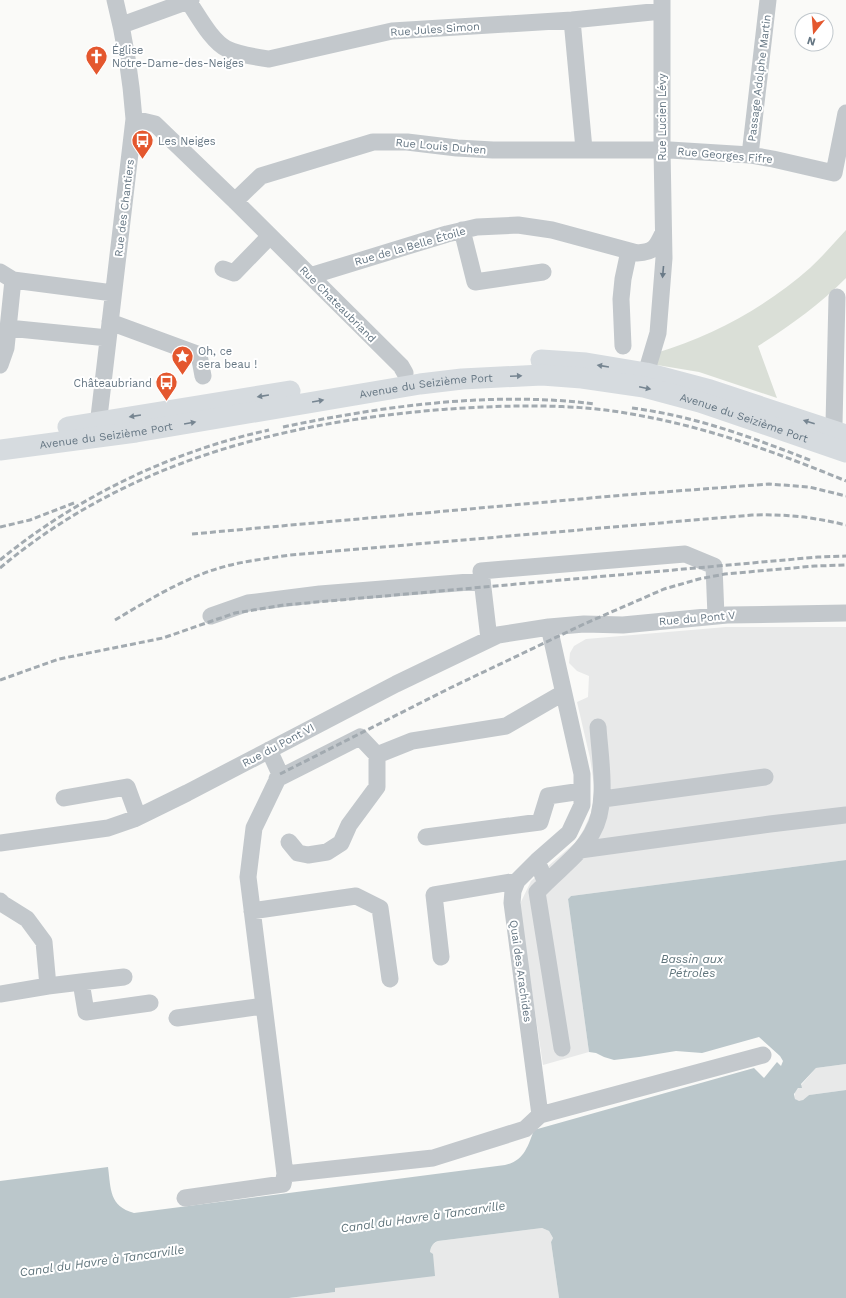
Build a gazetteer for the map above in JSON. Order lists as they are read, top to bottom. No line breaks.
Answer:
{"streets":{"main road":["Avenue du Seizième Port"],"street":["Rue Jules Simon","Passage Adolphe Martin","Rue Lucien Lévy","Rue Louis Duhen","Rue Georges Fifre","Rue des Chantiers","Rue de la Belle Étoile","Rue Chateaubriand","Rue du Pont V","Rue du Pont VI","Quai des Arachides"]},"crossings":[["Rue Jules Simon","Rue Lucien Lévy"],["Passage Adolphe Martin","Rue Georges Fifre"],["Rue Lucien Lévy","Rue Louis Duhen"],["Rue Lucien Lévy","Rue Georges Fifre"],["Rue Lucien Lévy","Rue de la Belle Étoile"],["Rue Lucien Lévy","Avenue du Seizième Port"],["Rue Louis Duhen","Rue Georges Fifre"],["Rue Louis Duhen","Rue Chateaubriand"],["Rue des Chantiers","Rue Chateaubriand"],["Rue des Chantiers","Avenue du Seizième Port"],["Rue de la Belle Étoile","Rue Chateaubriand"],["Rue Chateaubriand","Avenue du Seizième Port"],["Rue du Pont V","Rue du Pont VI"],["Rue du Pont V","Quai des Arachides"],["Rue du Pont VI","Quai des Arachides"]],"water":["Bassin aux Pétroles","Canal du Havre à Tancarville"],"places":{"church":["Église Notre-Dame-des-Neiges"],"bus stop":["Les Neiges","Châteaubriand"],"place":["Oh, ce sera beau !"]},"north":"bottom"}
